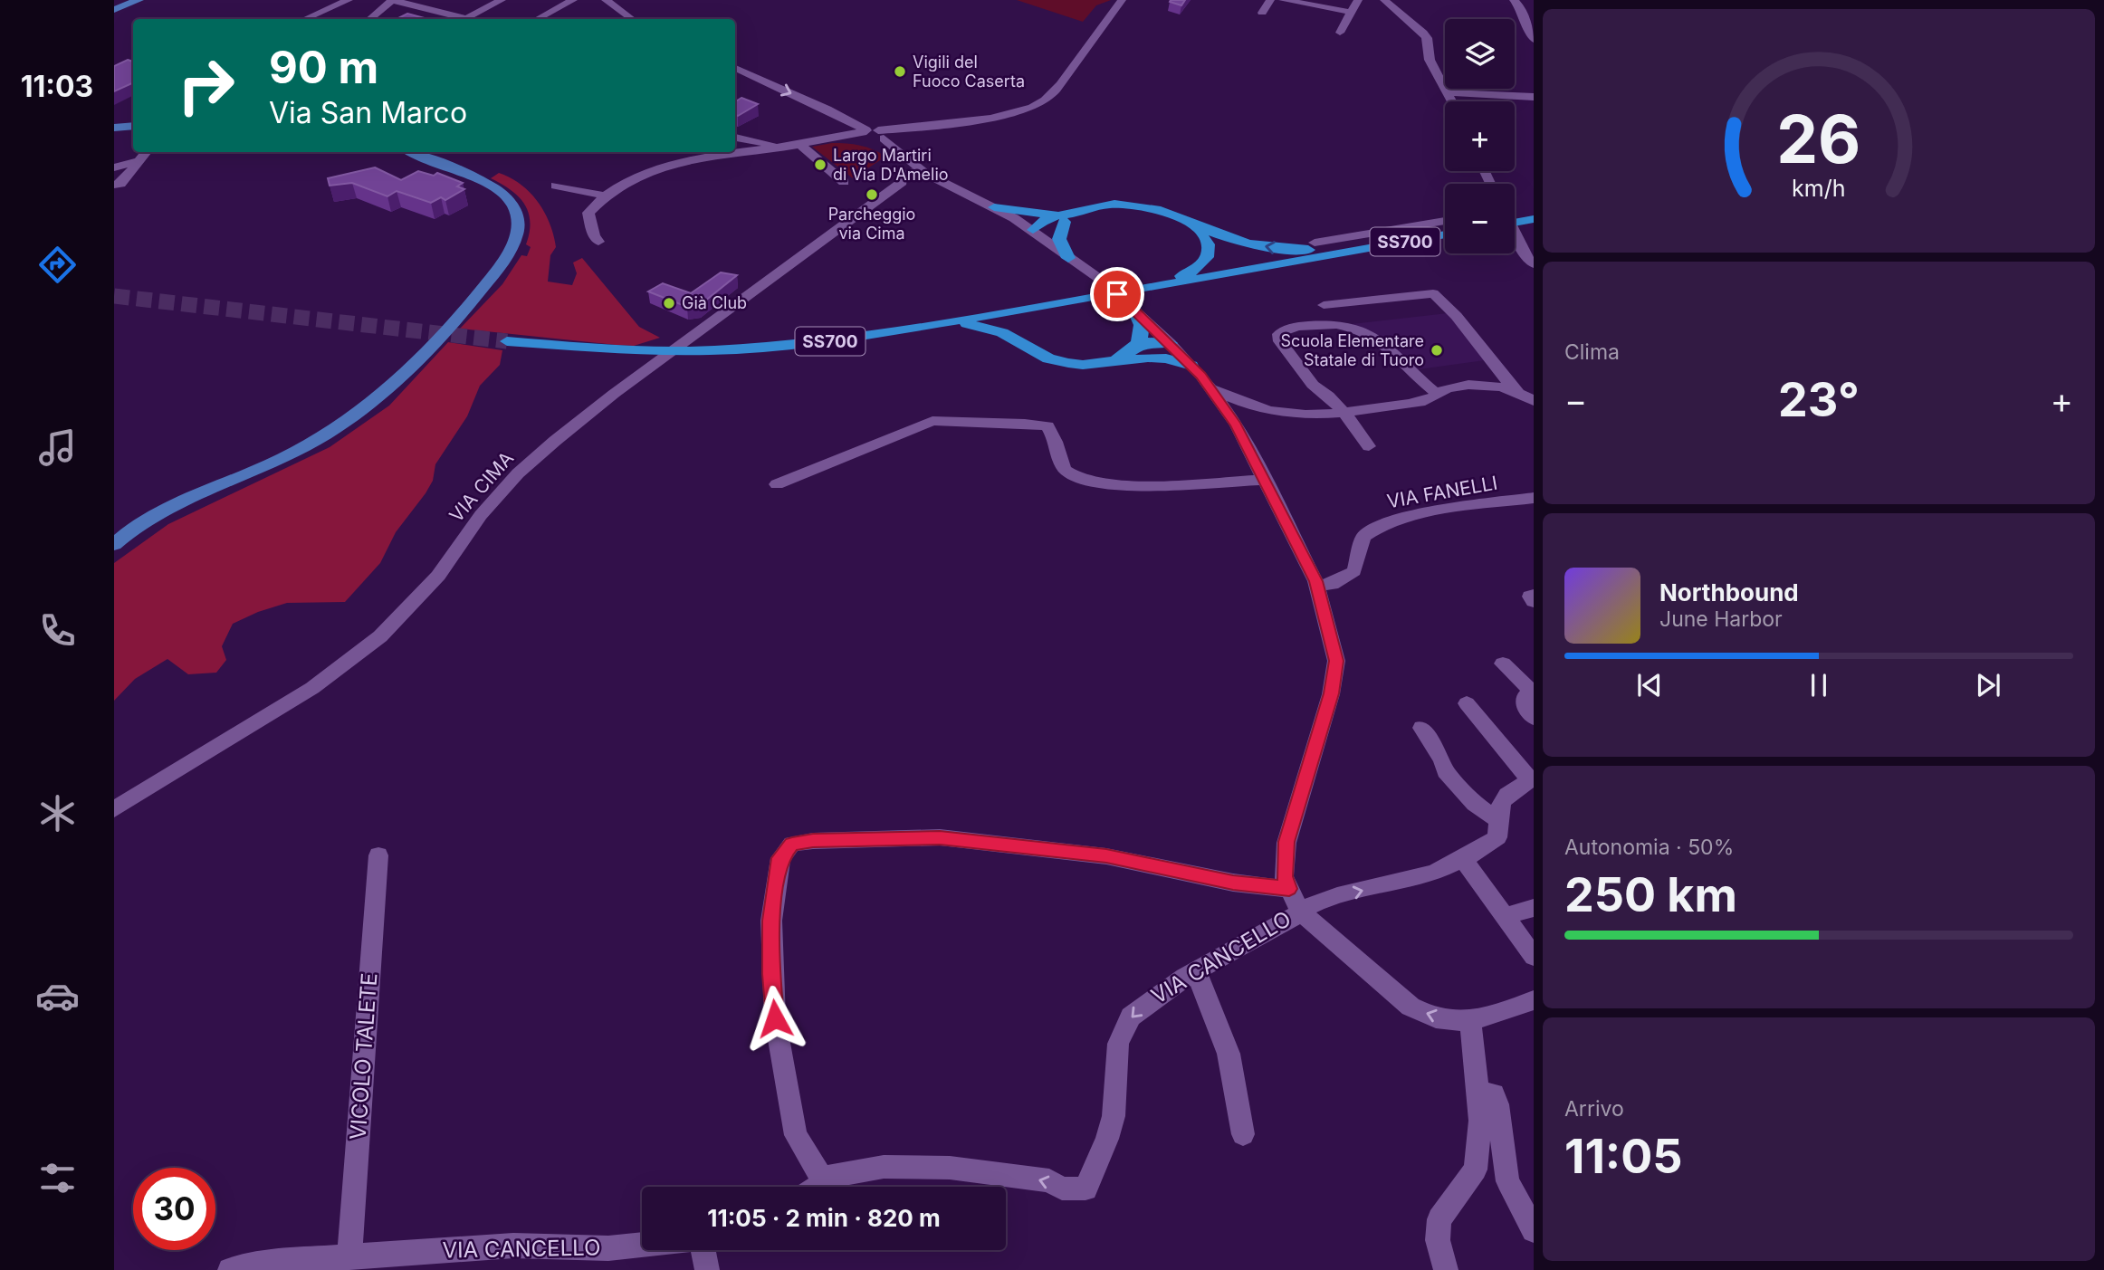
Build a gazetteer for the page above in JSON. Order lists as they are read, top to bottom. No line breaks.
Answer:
{"streets":{"highway":["SS700"],"street":["VIA CIMA","VIA FANELLI","VIA CANCELLO","VICOLO TALETE"]},"crossings":[["VIA CANCELLO","VICOLO TALETE"]],"places":["Vigili del Fuoco Caserta","Largo Martiri di Via D'Amelio","Parcheggio via Cima","Già Club","Scuola Elementare Statale di Tuoro"],"page":{"tabs":"11:03","map_buttons":["+","−"],"turn":["90 m","Via San Marco"],"tile":["Clima",["Autonomia · 50%","250 km"],["Arrivo","11:05"]],"heat":["−","23°","+"],"song":["Northbound","June Harbor"],"limit":"30","trip":"11:05 · 2 min · 820 m","gauge":["26","km/h"]}}
